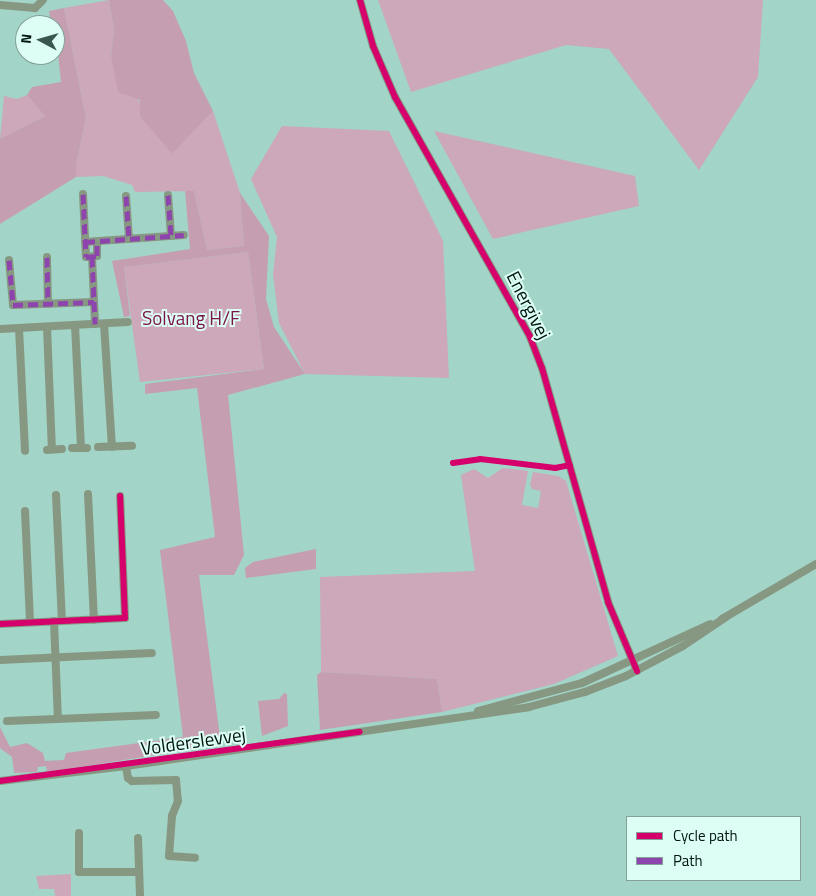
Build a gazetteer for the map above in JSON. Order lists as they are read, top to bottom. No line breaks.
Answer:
{"streets":{"street":["Energivej","Volderslevvej"]},"crossings":[["Energivej","Volderslevvej"]],"parks":["Solvang H/F"],"legend":["Cycle path","Path"],"north":"left"}
